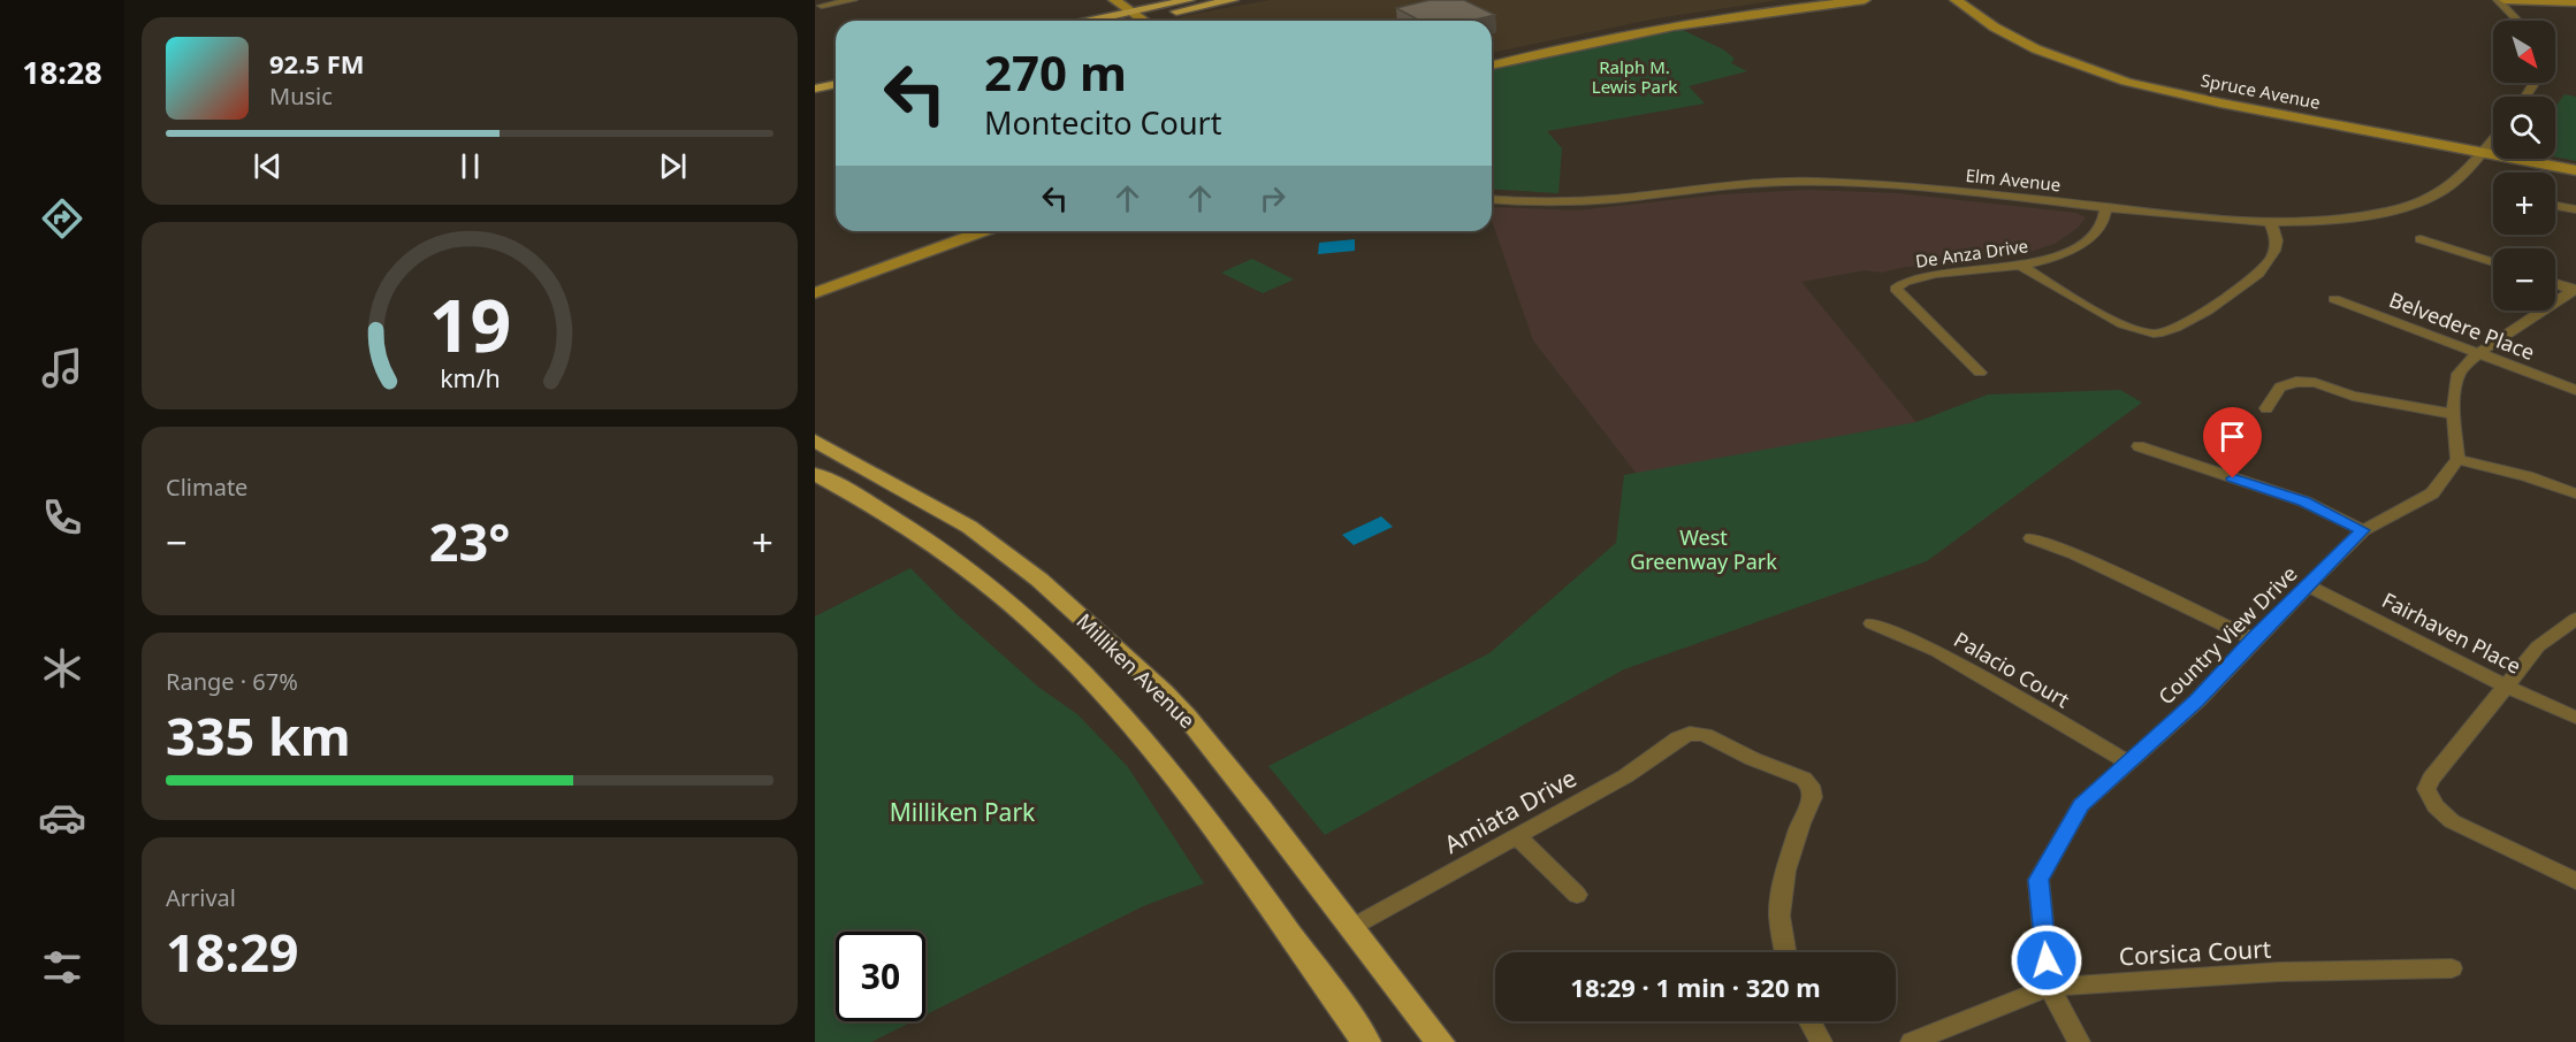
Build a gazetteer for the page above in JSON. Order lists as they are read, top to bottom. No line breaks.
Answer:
{"streets":{"main road":["Spruce Avenue","Milliken Avenue"],"street":["Elm Avenue","De Anza Drive","Belvedere Place","Fairhaven Place","Country View Drive","Palacio Court","Amiata Drive","Corsica Court"]},"crossings":[["Spruce Avenue","Elm Avenue"],["Elm Avenue","De Anza Drive"],["Fairhaven Place","Country View Drive"],["Country View Drive","Palacio Court"],["Country View Drive","Corsica Court"],["Milliken Avenue","Amiata Drive"]],"parks":["Ralph M. Lewis Park","West Greenway Park","Milliken Park"],"north":"bottom right","page":{"tabs":"18:28","map_buttons":["+","−"],"turn":["270 m","Montecito Court"],"song":["92.5 FM","Music"],"tile":["Climate",["Range · 67%","335 km"],["Arrival","18:29"]],"heat":["−","23°","+"],"limit":"30","trip":"18:29 · 1 min · 320 m","gauge":["19","km/h"]}}
